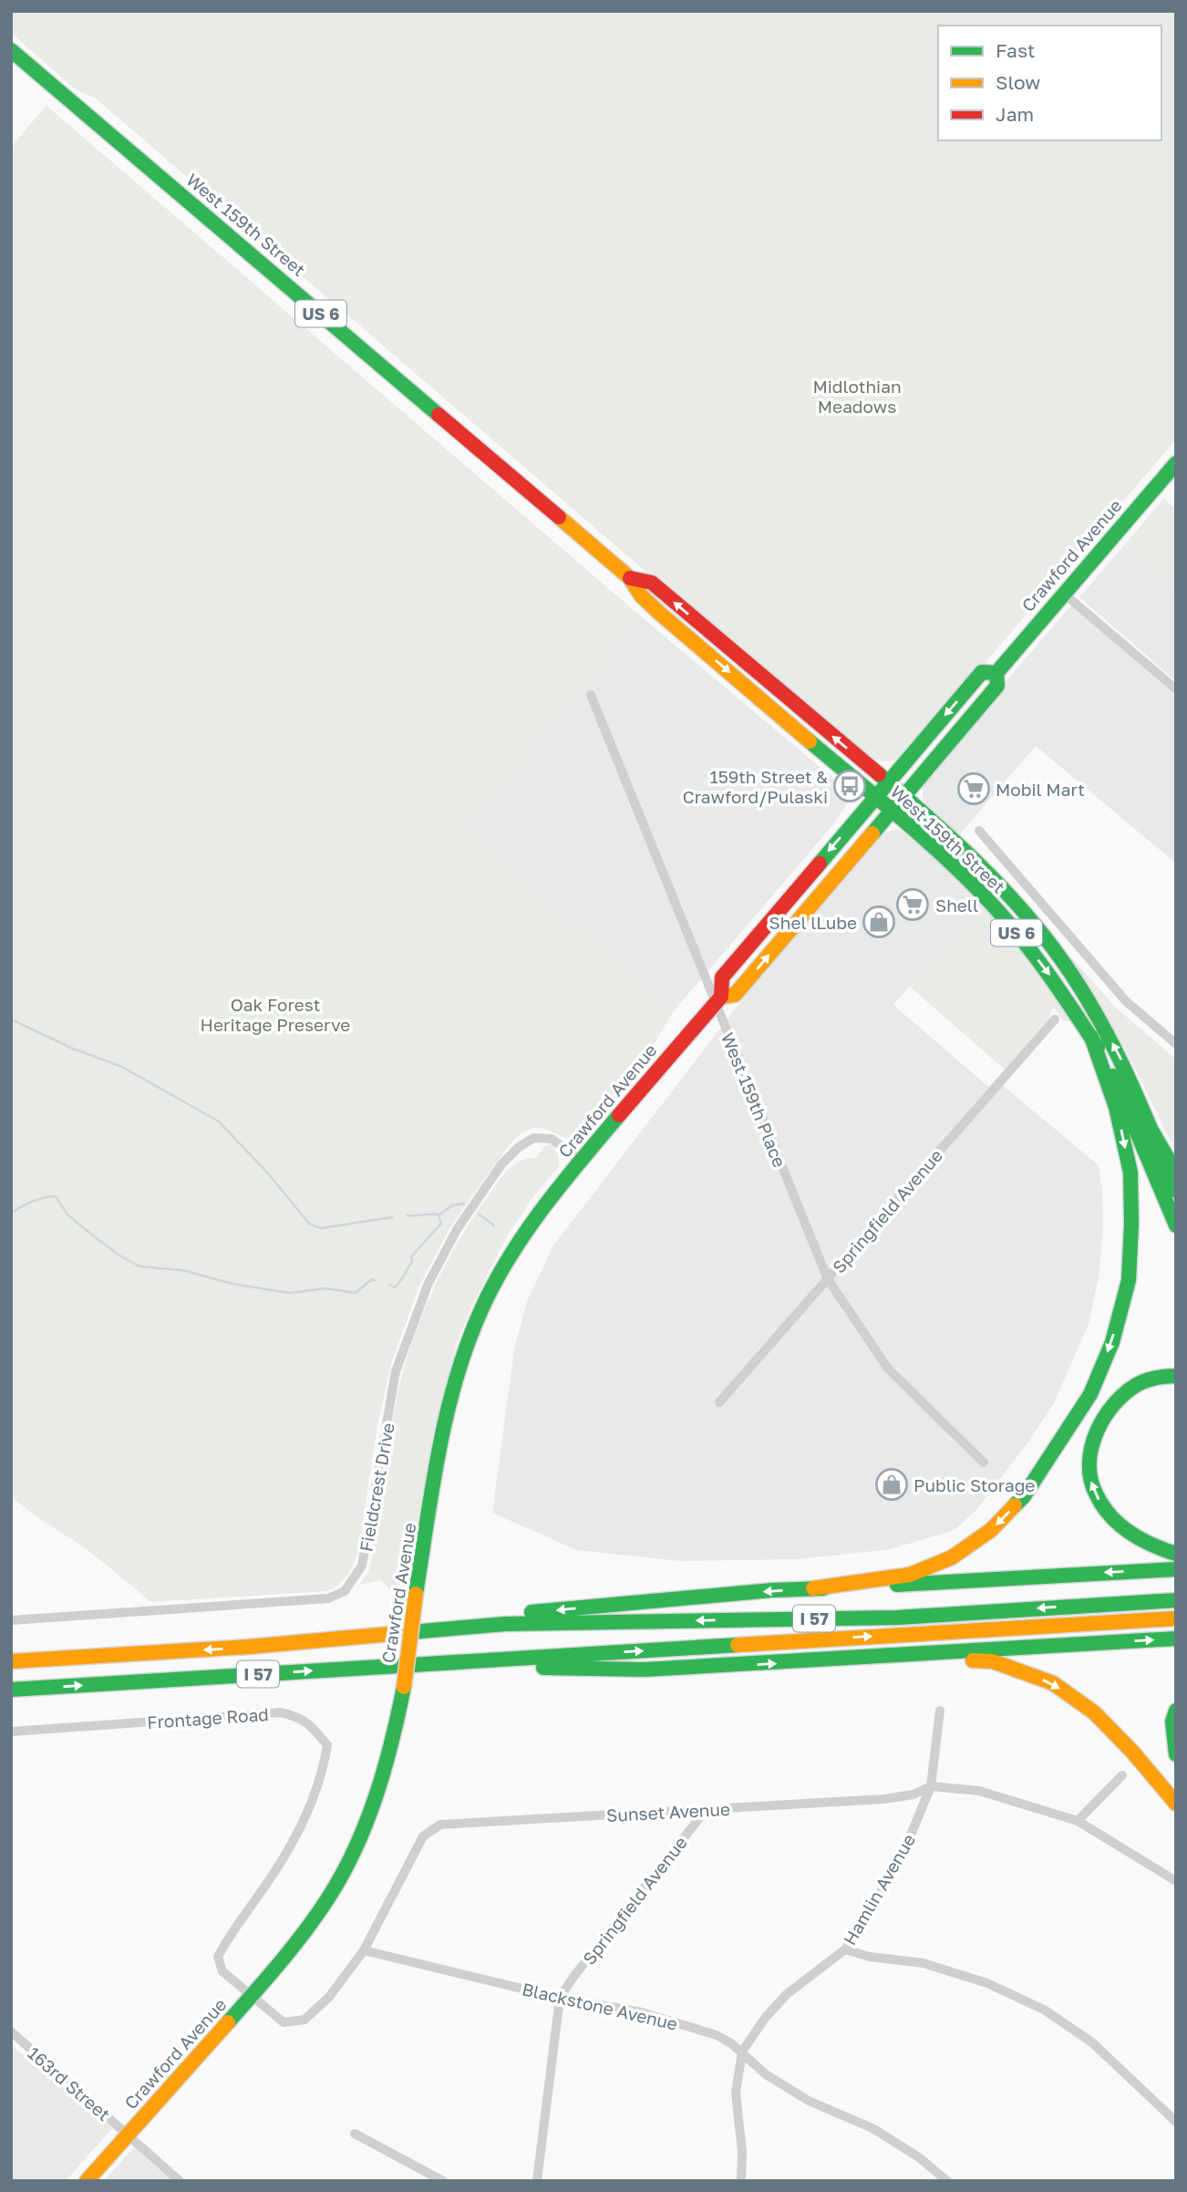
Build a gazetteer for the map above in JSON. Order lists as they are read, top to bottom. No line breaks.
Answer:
{"streets":{"main road":["West 159th Street","US 6","Crawford Avenue","I 57"],"street":["West 159th Place","Springfield Avenue","Fieldcrest Drive","Frontage Road","Sunset Avenue","Hamlin Avenue","Blackstone Avenue","163rd Street"]},"crossings":[["West 159th Street","Crawford Avenue"],["Crawford Avenue","West 159th Place"],["Crawford Avenue","Fieldcrest Drive"],["Crawford Avenue","Frontage Road"],["Crawford Avenue","Sunset Avenue"],["Crawford Avenue","163rd Street"],["West 159th Place","Springfield Avenue"],["Springfield Avenue","Sunset Avenue"],["Springfield Avenue","Blackstone Avenue"],["Frontage Road","Sunset Avenue"],["Sunset Avenue","Hamlin Avenue"],["Sunset Avenue","Blackstone Avenue"],["Hamlin Avenue","Blackstone Avenue"]],"parks":["Midlothian Meadows","Oak Forest Heritage Preserve"],"places":{"bus stop":["159th Street & Crawford/Pulaski"],"supermarket":["Mobil Mart","Shell"],"shop":["Shel lLube","Public Storage"]},"legend":["Fast","Slow","Jam"]}
